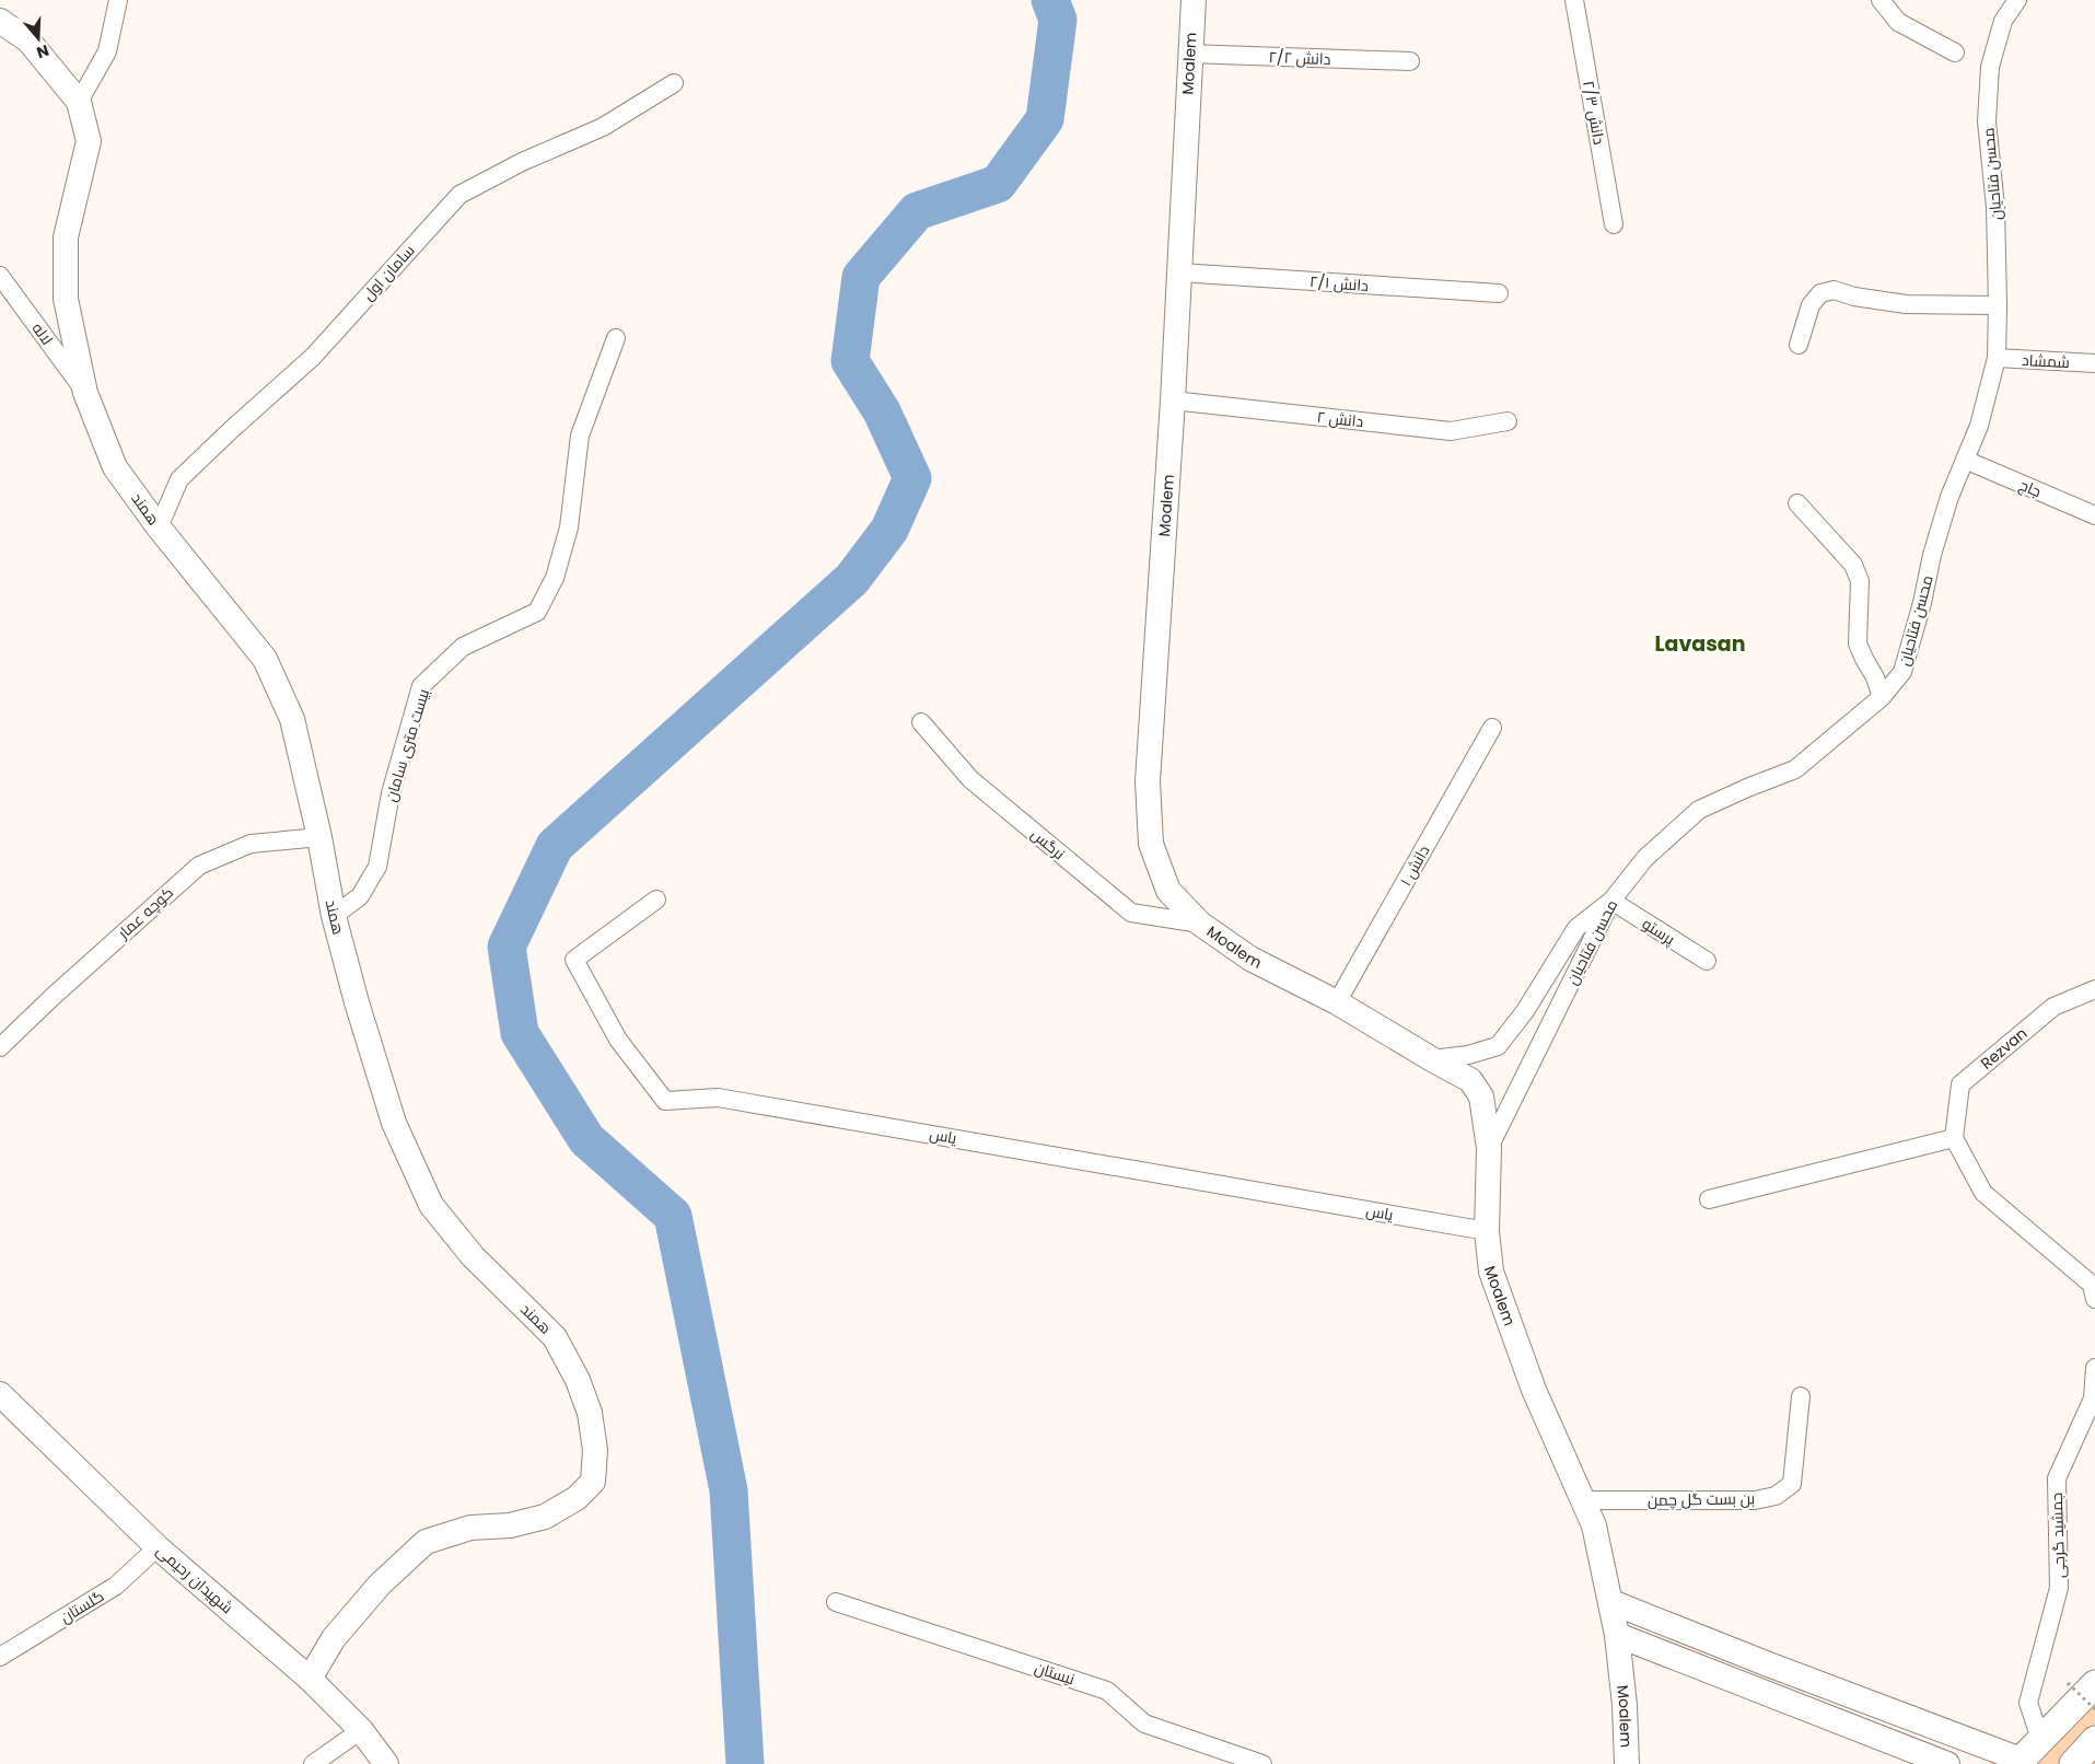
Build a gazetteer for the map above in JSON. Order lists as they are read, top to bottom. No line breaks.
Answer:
{"streets":{"main road":["Moalem","همند","شهیدان رحیمی"],"street":["دانش ۲/۲","دانش ۲/۳","محسن فتاحیان","سامان اول","دانش ۲/۱","لاله","شمشاد","دانش ۲","جاج","بیست متری سامان","نرگس","دانش ۱","کوچه عمار","پرستو","Rezvan","یاس","بن بست گل چمن","جمشید گرجی","گلستان","نیستان"]},"crossings":[["دانش ۲/۲","Moalem"],["Moalem","محسن فتاحیان"],["Moalem","دانش ۲/۱"],["Moalem","دانش ۲"],["Moalem","نرگس"],["Moalem","دانش ۱"],["Moalem","یاس"],["Moalem","بن بست گل چمن"],["محسن فتاحیان","شمشاد"],["محسن فتاحیان","جاج"],["محسن فتاحیان","پرستو"],["سامان اول","همند"],["لاله","همند"],["همند","بیست متری سامان"],["همند","کوچه عمار"],["همند","شهیدان رحیمی"],["شهیدان رحیمی","گلستان"]],"districts":["Lavasan"],"north":"bottom"}
